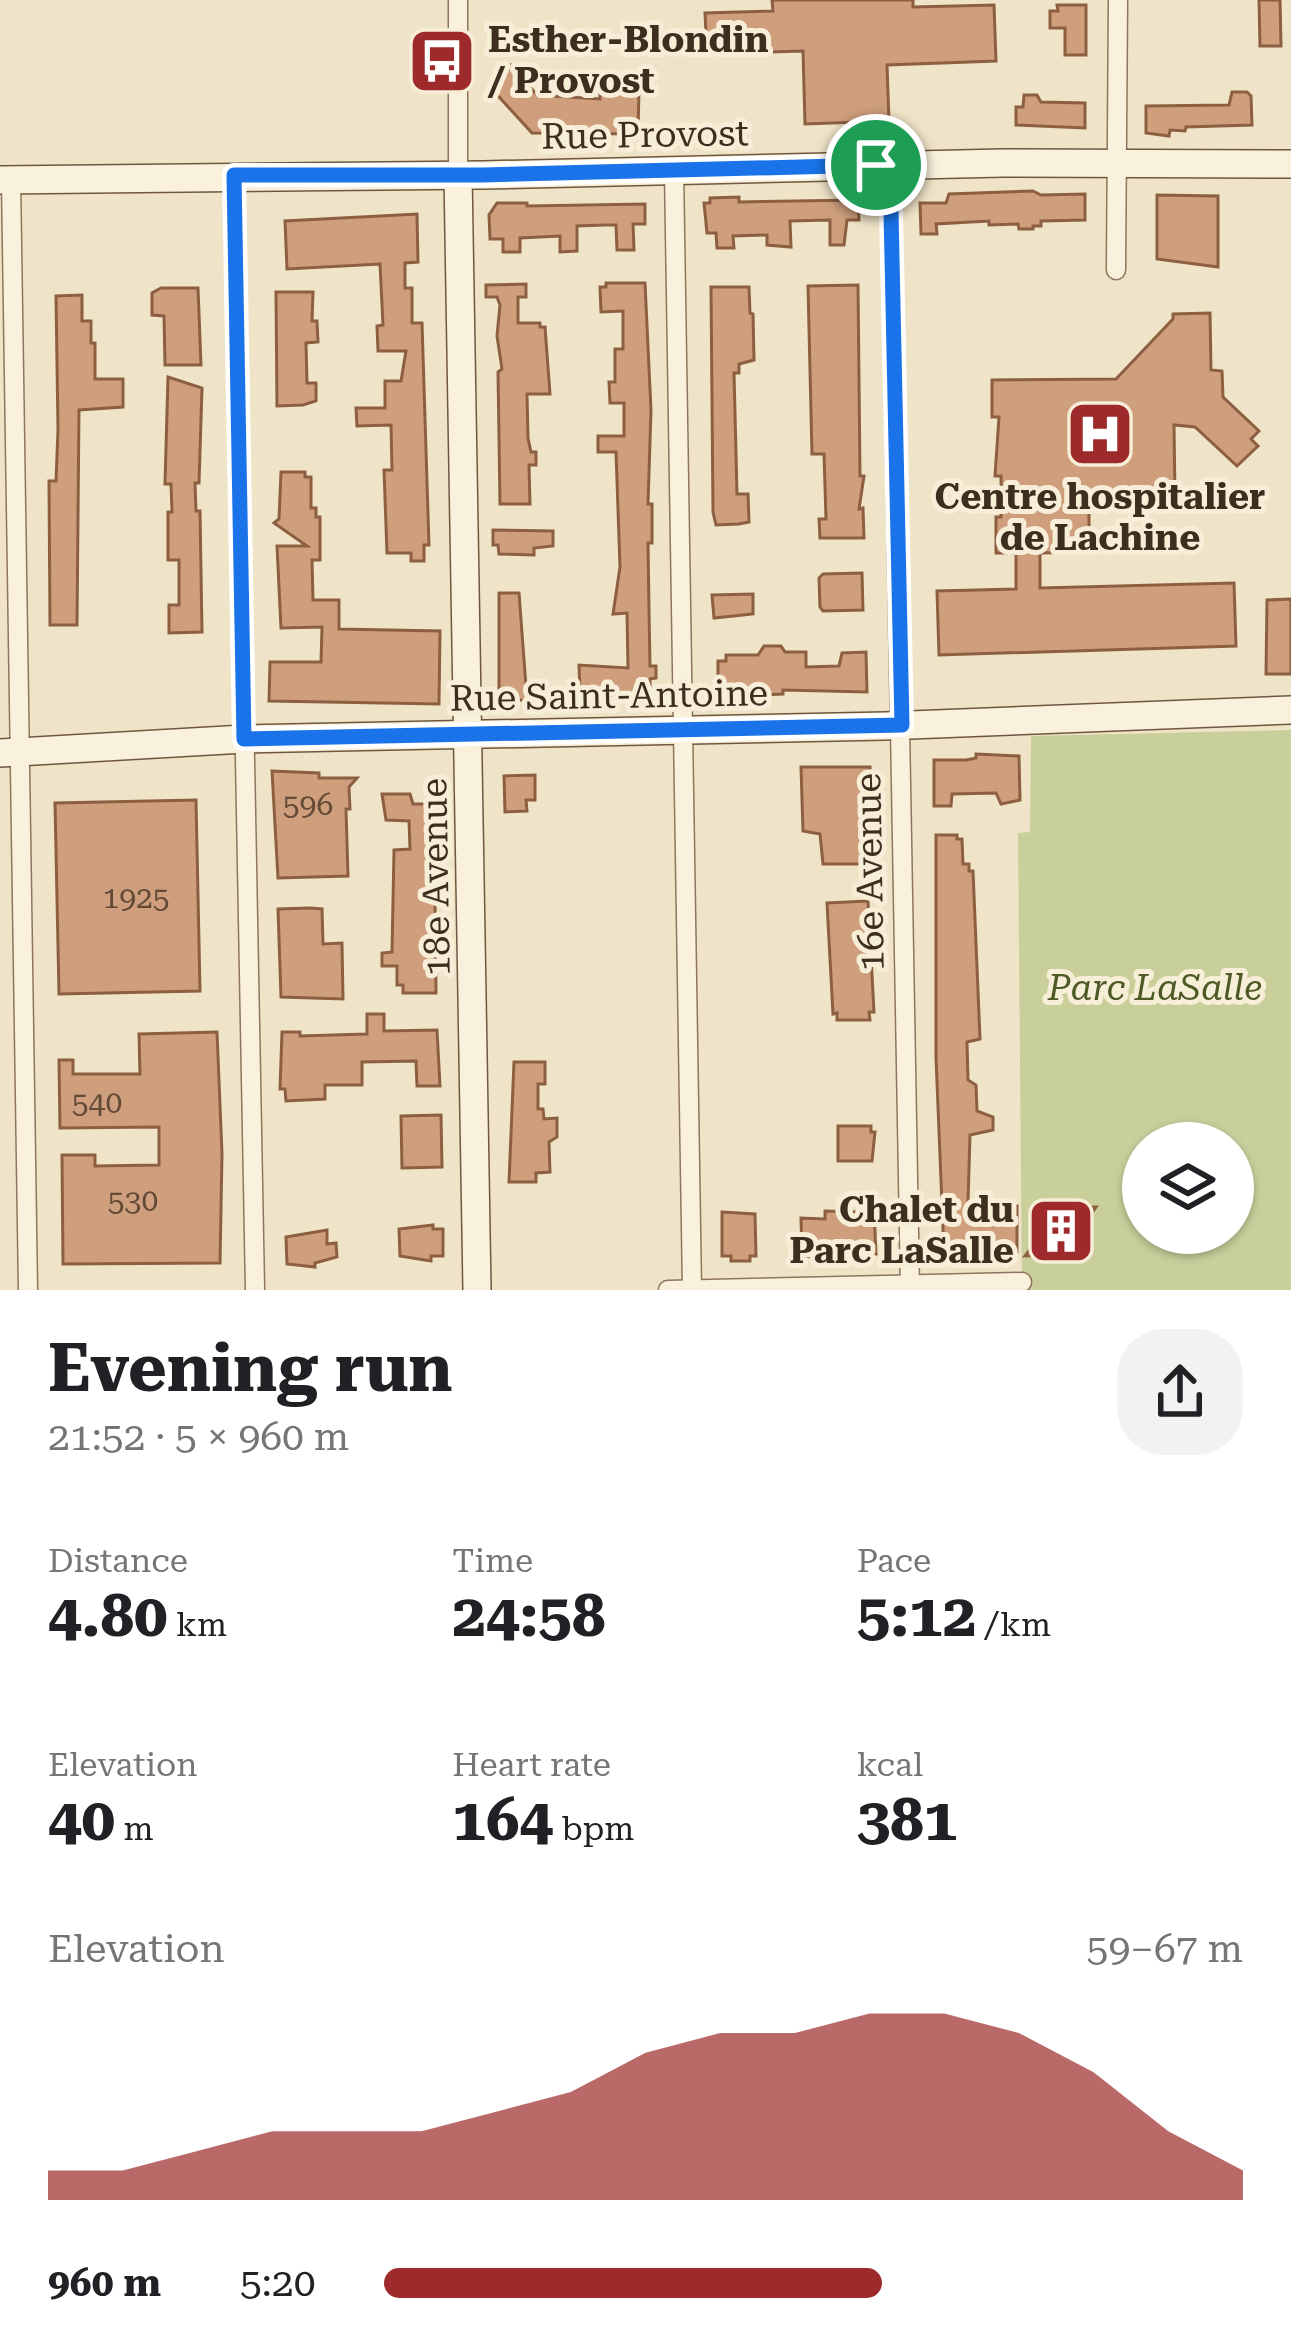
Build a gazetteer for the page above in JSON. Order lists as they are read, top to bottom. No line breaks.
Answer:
{"streets":{"street":["Rue Provost","Rue Saint-Antoine","16e Avenue","18e Avenue"]},"crossings":[["Rue Provost","16e Avenue"],["Rue Provost","18e Avenue"],["Rue Saint-Antoine","16e Avenue"],["Rue Saint-Antoine","18e Avenue"]],"parks":["Parc LaSalle"],"places":{"bus stop":["Esther-Blondin / Provost"],"hospital":["Centre hospitalier de Lachine"],"building":["Chalet du Parc LaSalle"]},"house_numbers":["596","1925","540","530"],"page":{"heading":["Evening run","21:52 · 5 × 960 m"],"stats":[["Distance","4.80 km"],["Time","24:58"],["Pace","5:12 /km"],["Elevation","40 m"],["Heart rate","164 bpm"],["kcal","381"]],"chart":["Elevation","59–67 m"],"list":[{"name":"960 m","note":"5:20"}]}}
